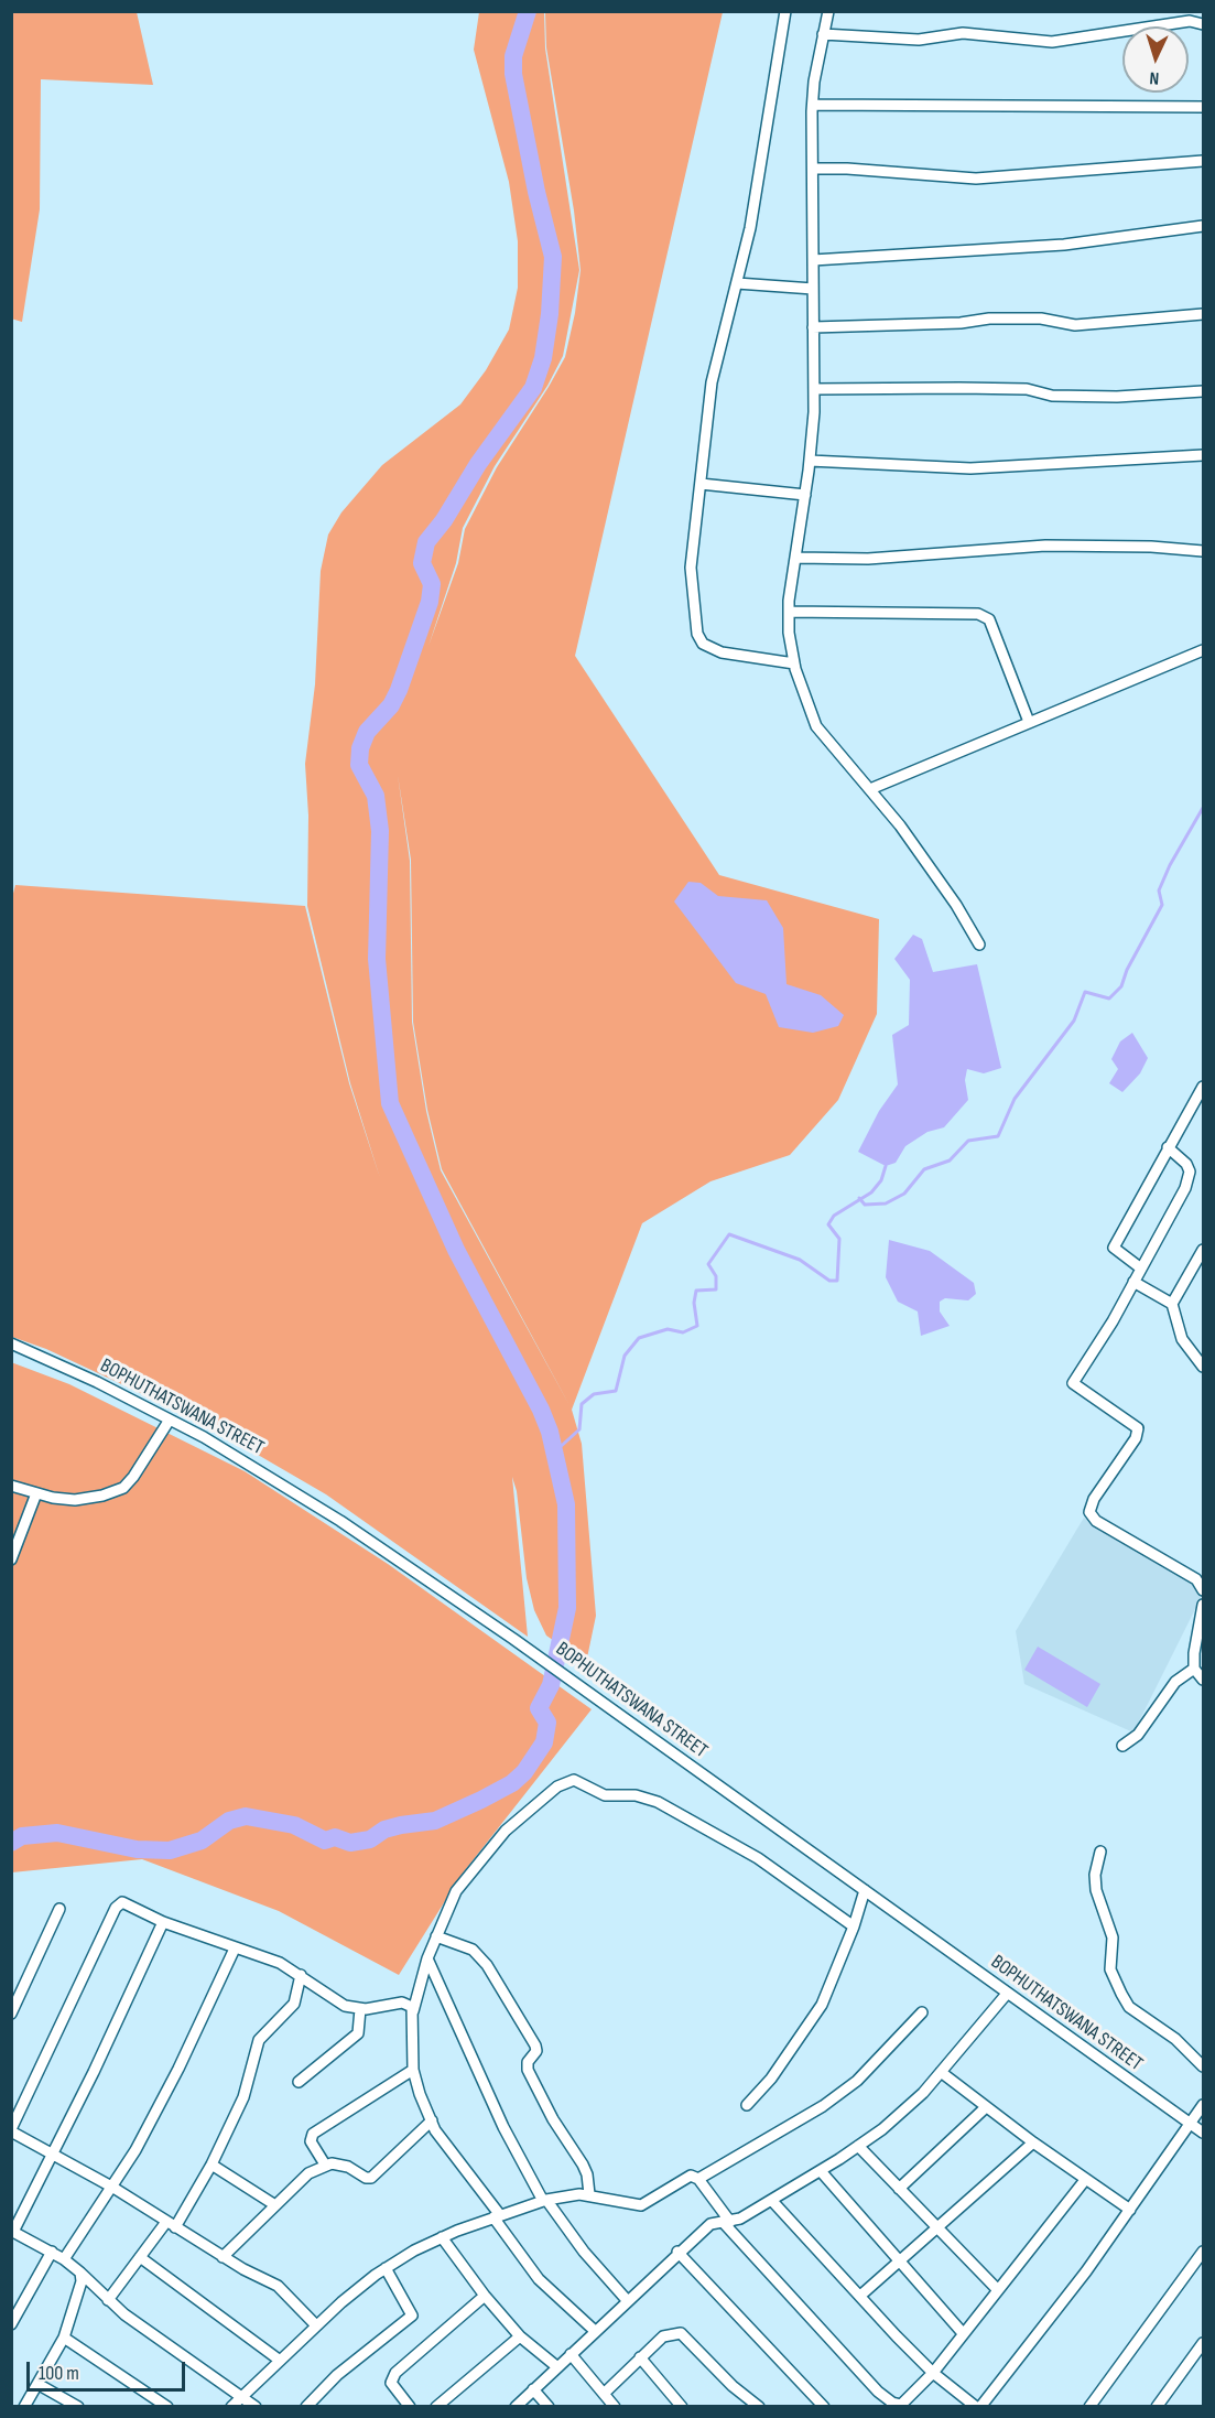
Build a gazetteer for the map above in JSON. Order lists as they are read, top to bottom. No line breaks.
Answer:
{"streets":{"street":["BOPHUTHATSWANA STREET"]},"scale_bar":"100 m","north":"bottom"}
